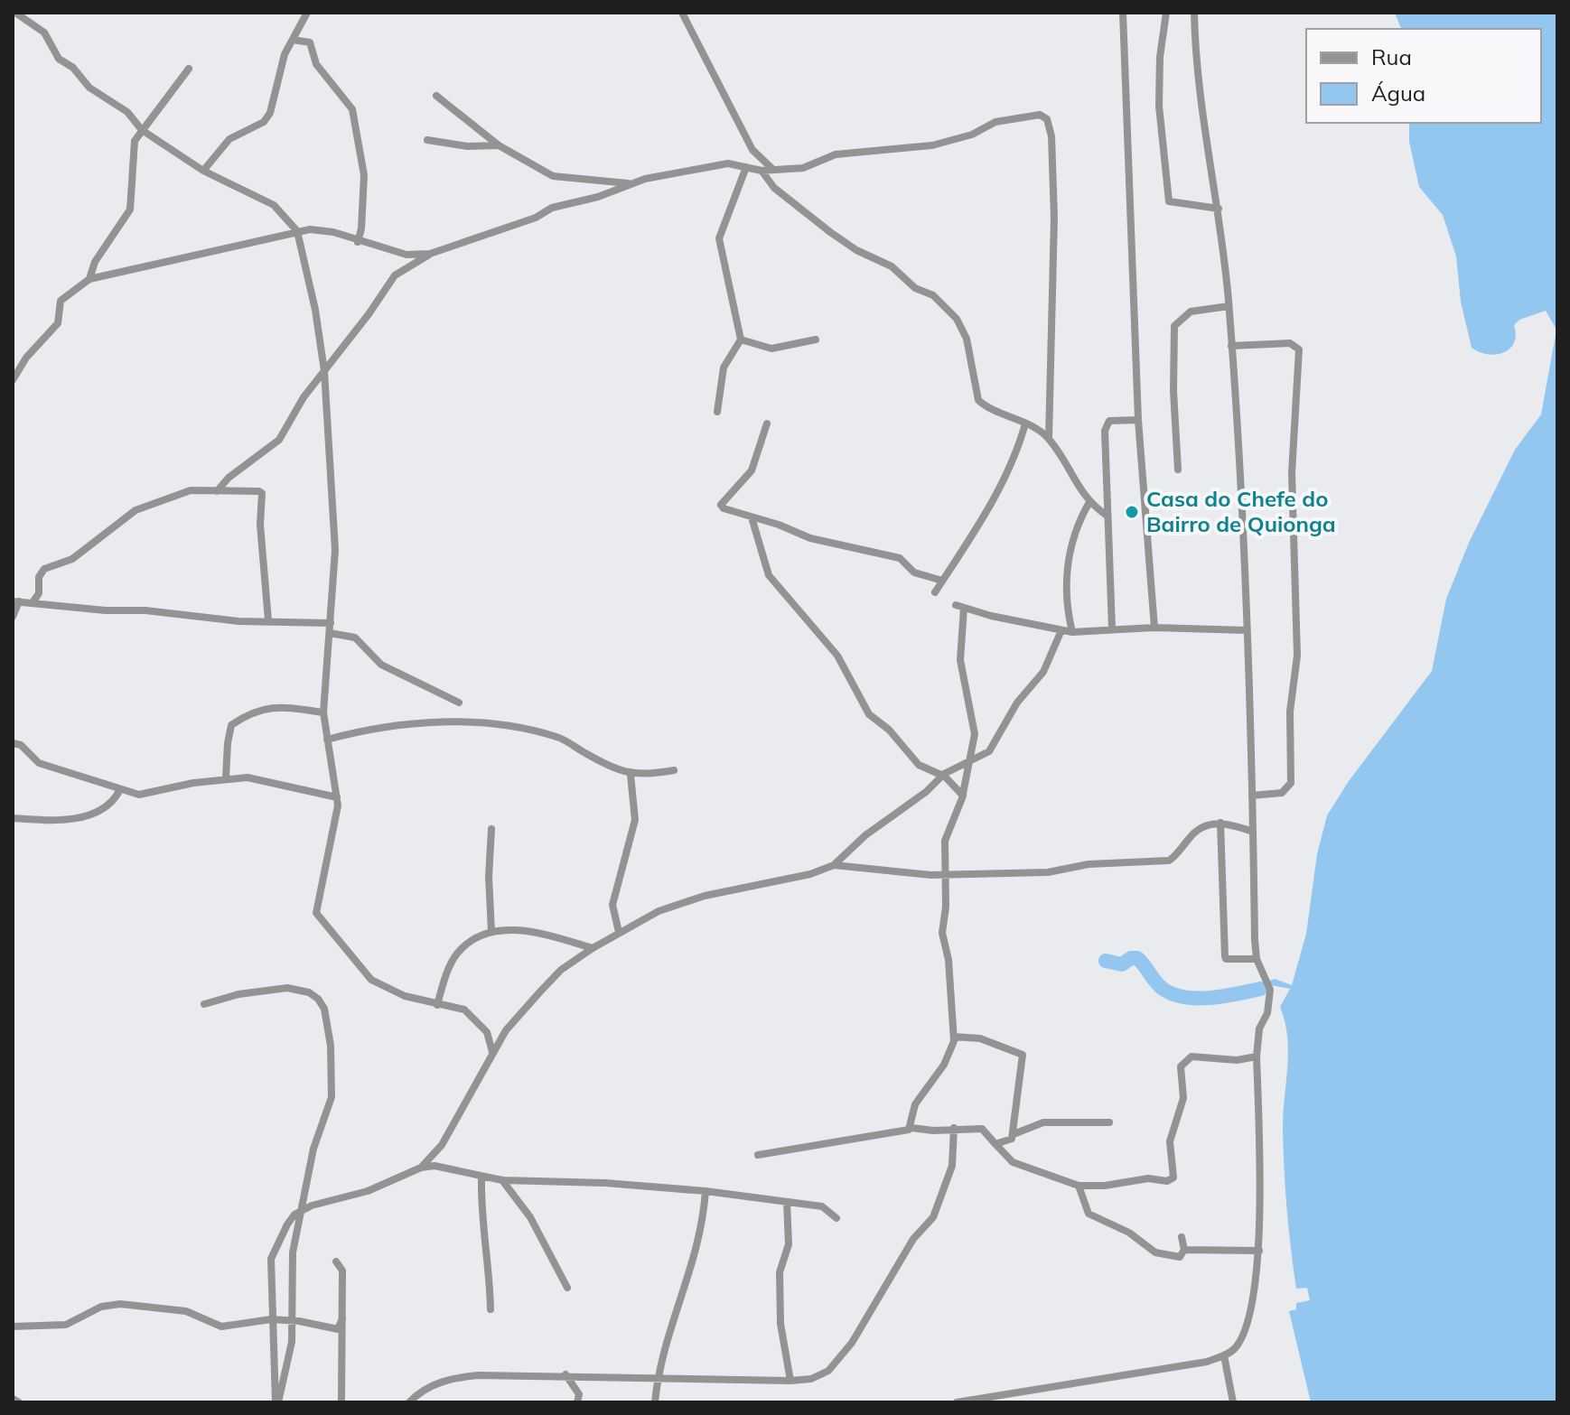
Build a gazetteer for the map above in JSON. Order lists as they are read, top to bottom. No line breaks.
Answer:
{"places":["Casa do Chefe do Bairro de Quionga"],"legend":["Rua","Água"]}
